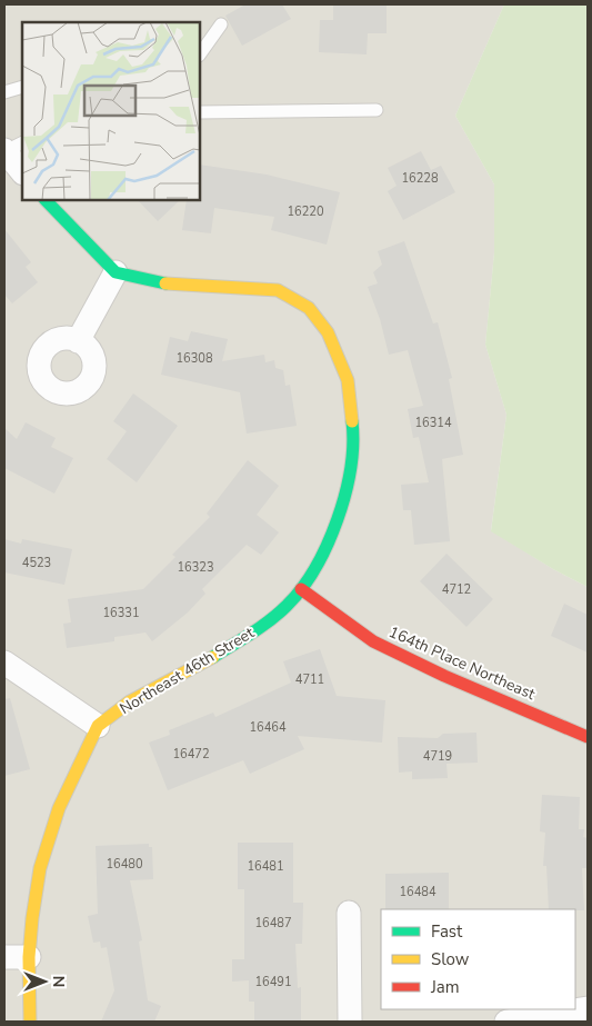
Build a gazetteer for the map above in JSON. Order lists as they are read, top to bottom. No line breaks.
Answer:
{"streets":{"street":["164th Place Northeast","Northeast 46th Street"]},"crossings":[["164th Place Northeast","Northeast 46th Street"]],"house_numbers":["16228","16220","16308","16314","4523","16323","4712","16331","4711","16464","16472","4719","16480","16481","16484","16487","16491"],"legend":["Fast","Slow","Jam"],"north":"right"}
